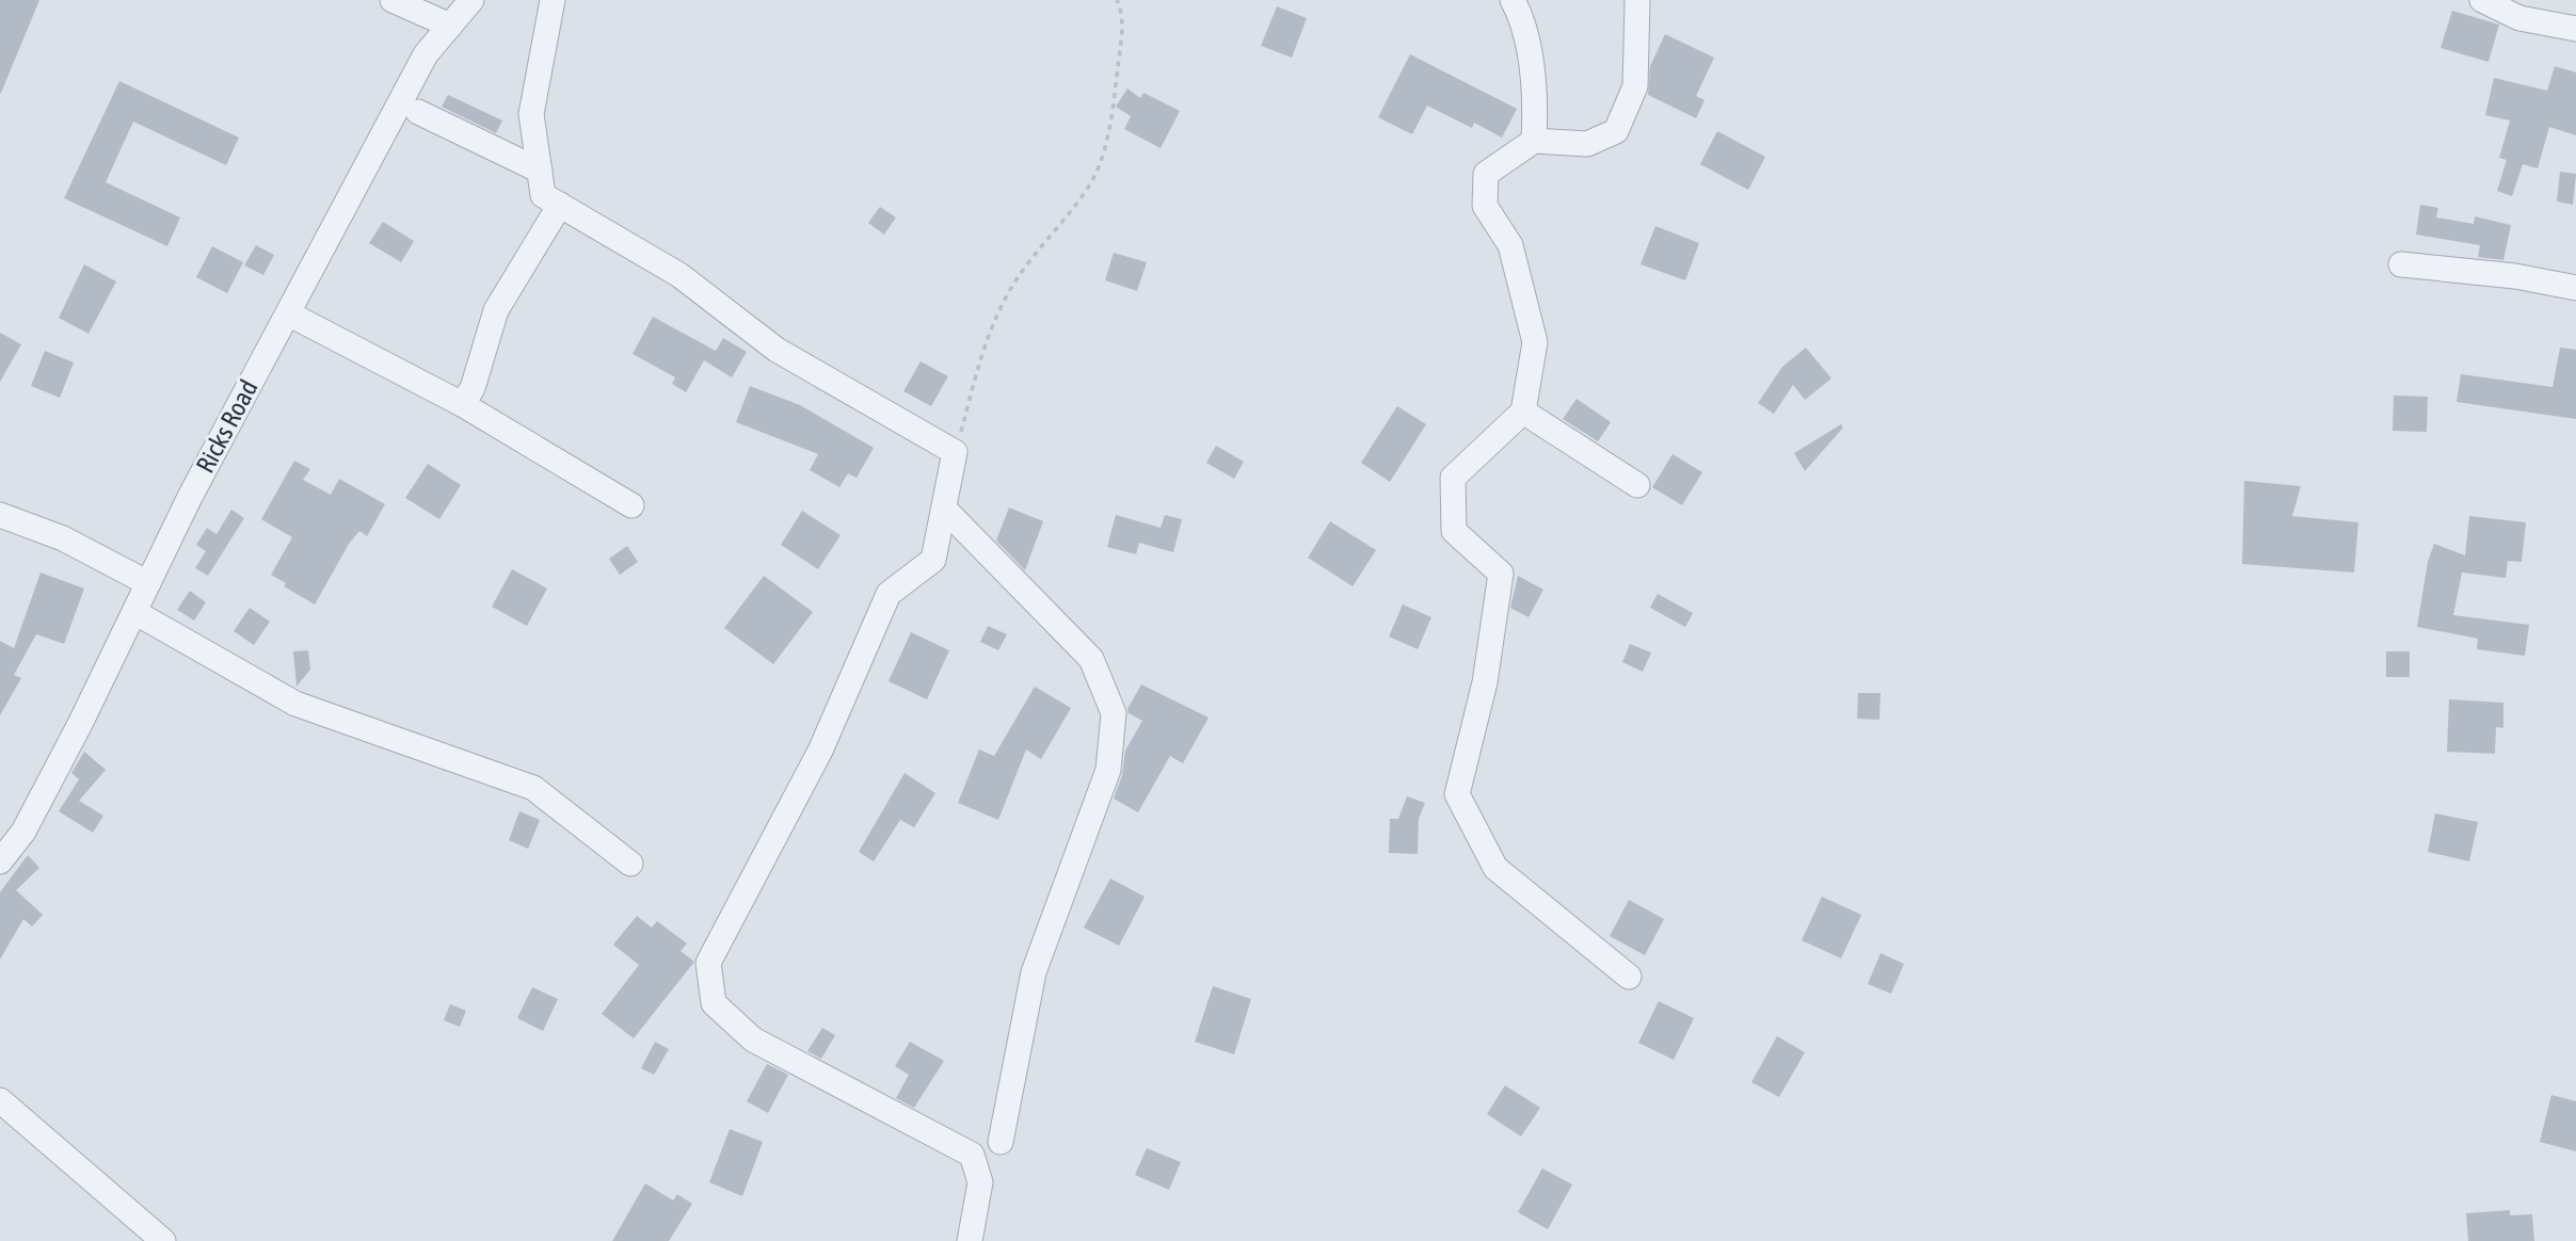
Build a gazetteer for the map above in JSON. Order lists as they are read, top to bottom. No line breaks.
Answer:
{"streets":{"street":["Ricks Road"]}}
